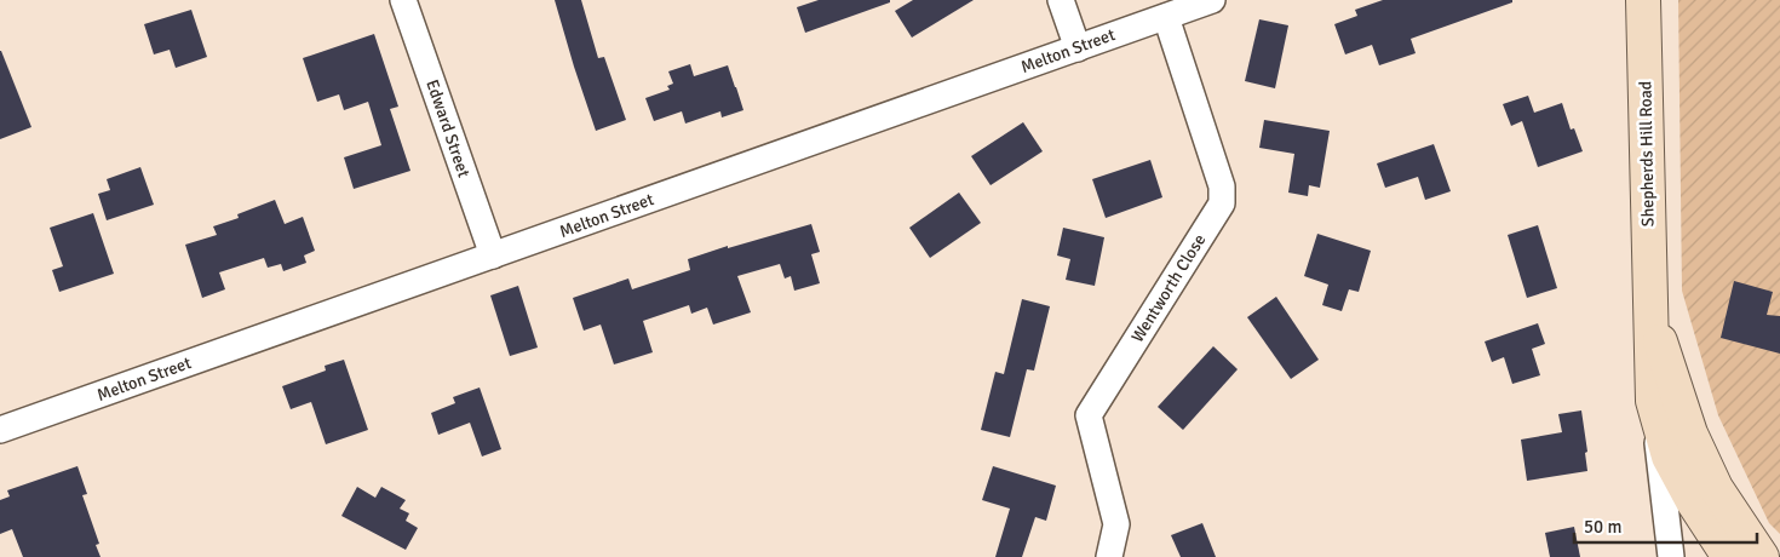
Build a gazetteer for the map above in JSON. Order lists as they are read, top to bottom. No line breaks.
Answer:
{"streets":{"main road":["Shepherds Hill Road"],"street":["Melton Street","Edward Street","Wentworth Close"]},"crossings":[["Melton Street","Edward Street"],["Melton Street","Wentworth Close"]],"scale_bar":"50 m"}
